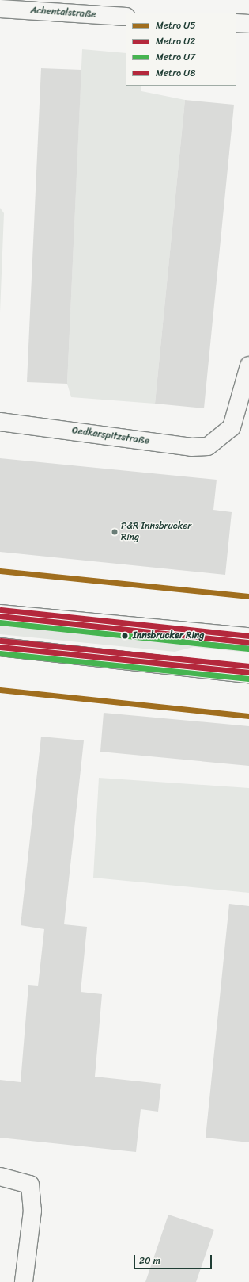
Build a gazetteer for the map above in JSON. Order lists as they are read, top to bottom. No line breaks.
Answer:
{"streets":{"street":["Achentalstraße","Oedkarspitzstraße"]},"places":["P&R Innsbrucker Ring","Innsbrucker Ring"],"lines":["metro line U5","metro line U8","metro line U2","metro line U7"],"legend":["Metro U5","Metro U2","Metro U7","Metro U8"],"scale_bar":"20 m"}
